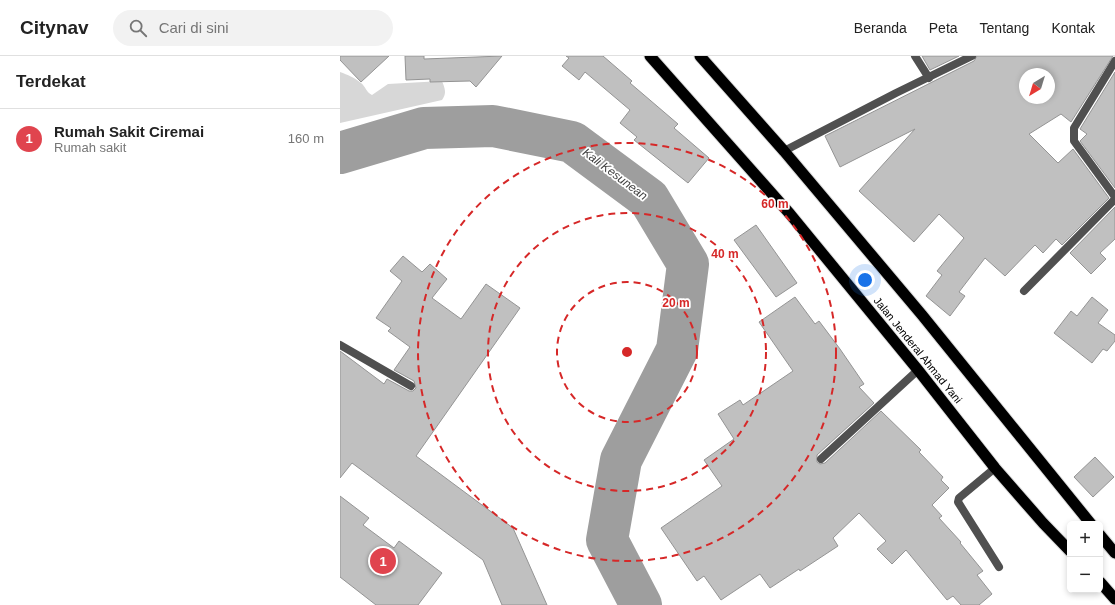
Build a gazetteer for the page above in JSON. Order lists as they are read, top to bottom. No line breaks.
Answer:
{"streets":{"highway":["Jalan Jenderal Ahmad Yani"]},"water":["Kali Kesunean"],"north":"bottom left","page":{"header":"Citynav","search":"Cari di sini","nav":["Beranda","Peta","Tentang","Kontak"],"heading":"Terdekat","list":[{"mark":"1","name":"Rumah Sakit Ciremai","note":"Rumah sakit","value":"160 m"}],"map_buttons":["+","−"],"pins":"1"},"rings":["60 m","40 m","20 m"]}
